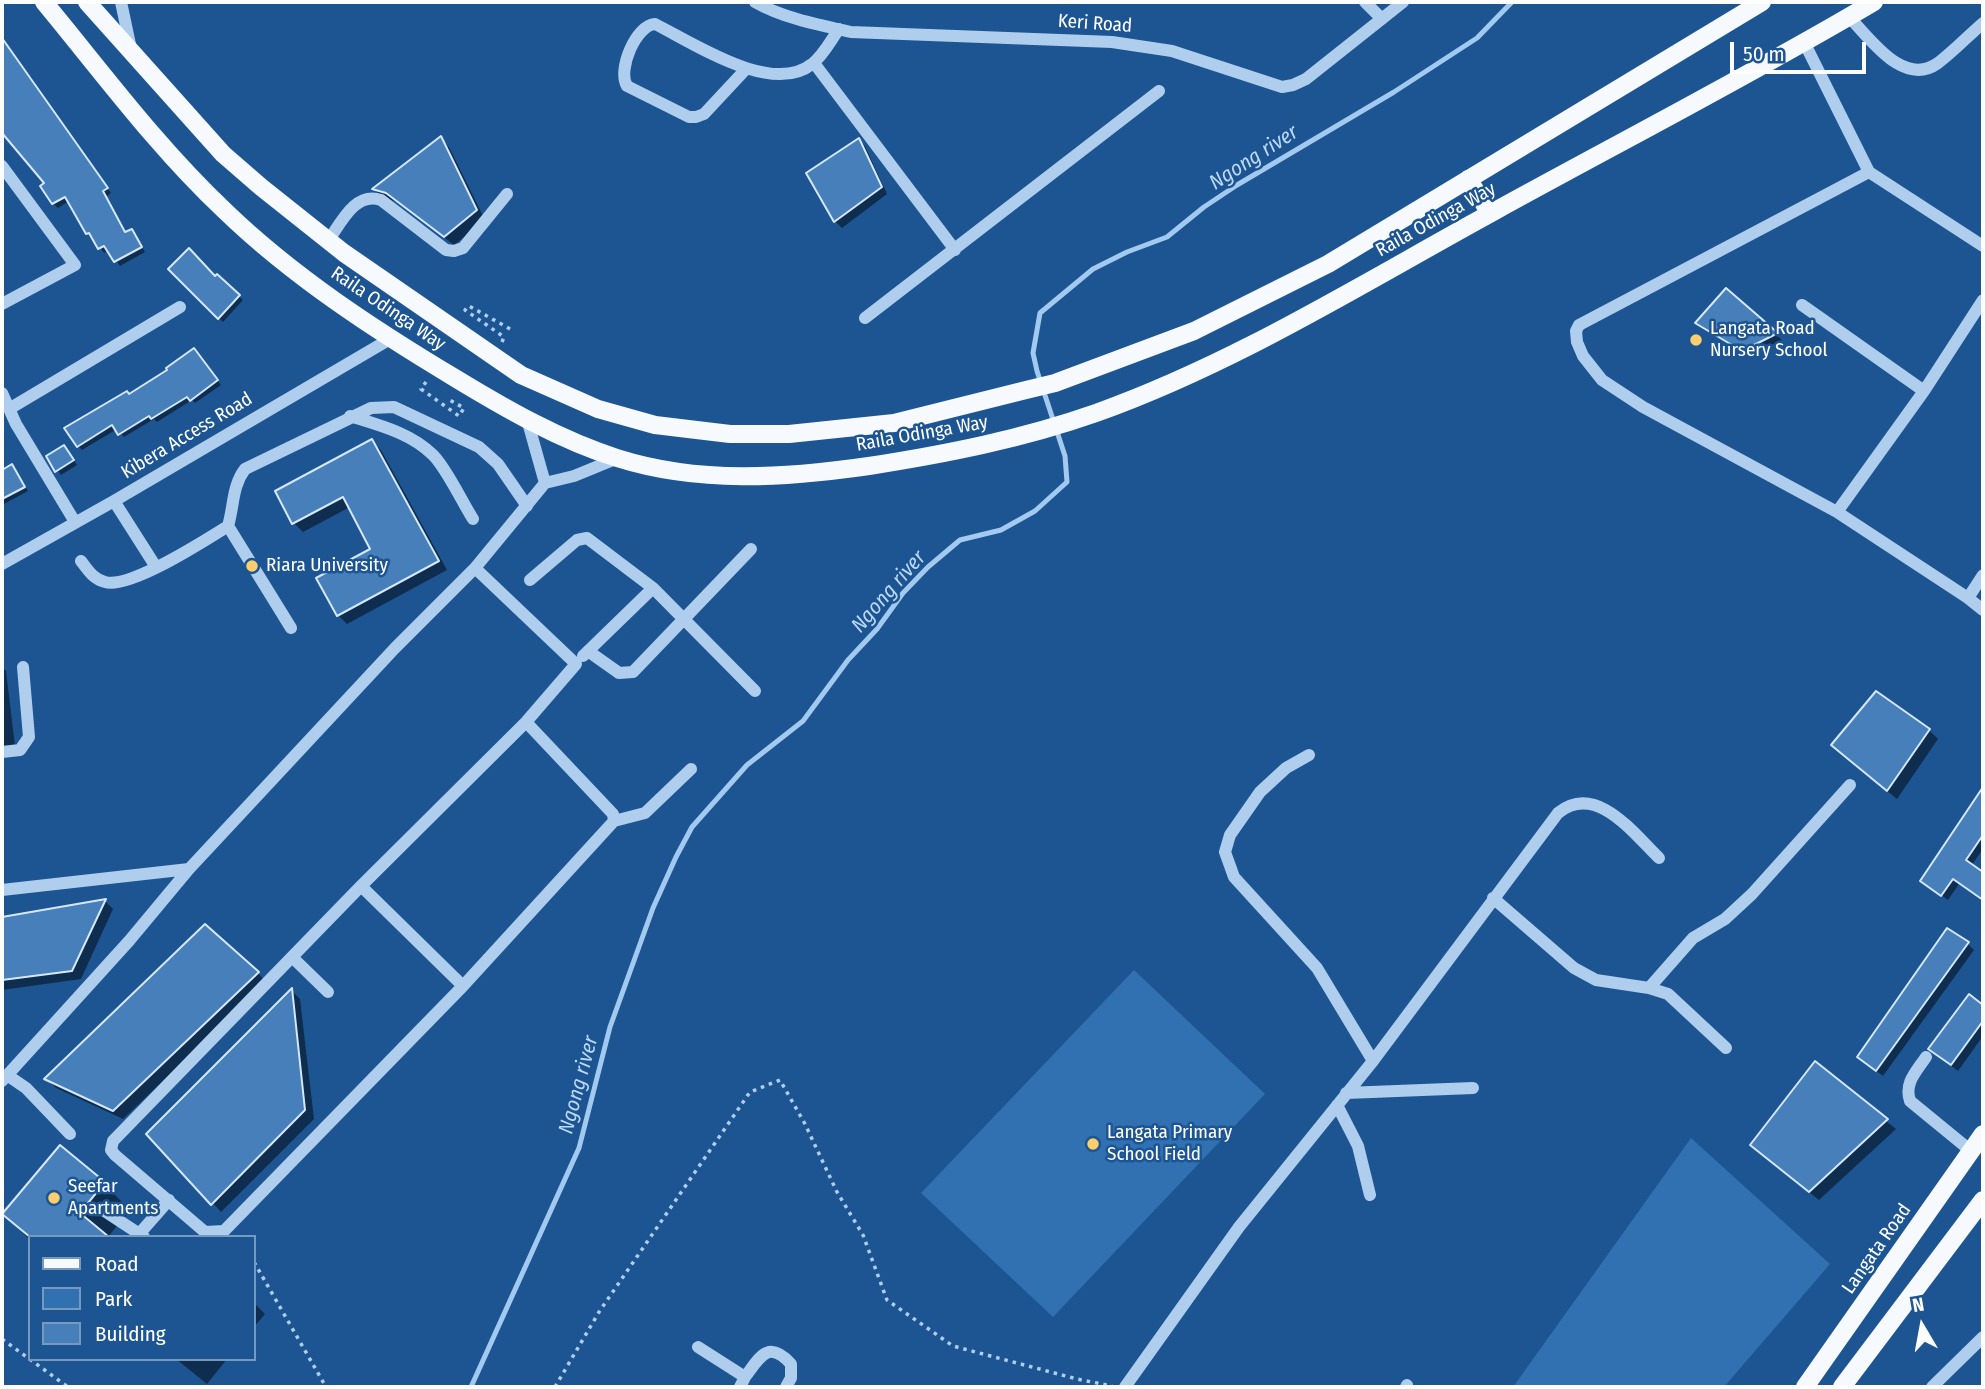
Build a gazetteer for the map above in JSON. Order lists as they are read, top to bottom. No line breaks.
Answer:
{"streets":{"main road":["Raila Odinga Way","Langata Road"],"street":["Keri Road","Kibera Access Road"]},"crossings":[["Raila Odinga Way","Kibera Access Road"]],"water":["Ngong river"],"places":["Langata Road Nursery School","Riara University","Langata Primary School Field","Seefar Apartments"],"legend":["Road","Park","Building"],"scale_bar":"50 m","north":"top"}
